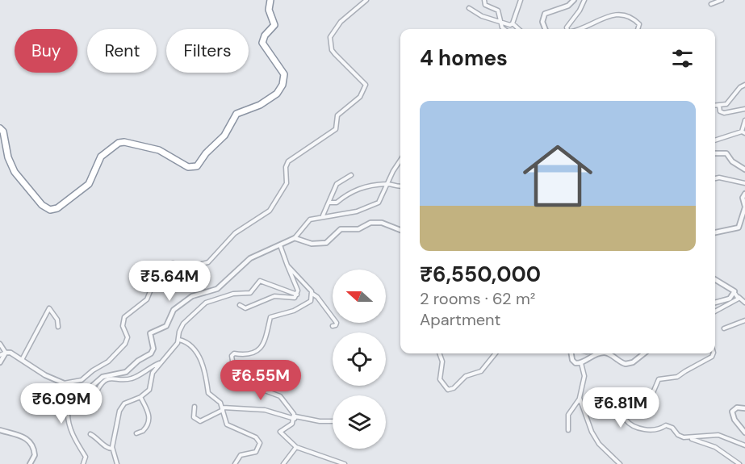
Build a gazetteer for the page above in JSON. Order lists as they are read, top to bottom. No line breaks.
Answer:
{"north":"left","page":{"chip":["Buy","Rent","Filters"],"heading":"4 homes","list":[{"name":"₹6,550,000","note":"2 rooms · 62 m² · Apartment"}],"price":["₹5.64M","₹6.55M","₹6.09M","₹6.81M"]}}
